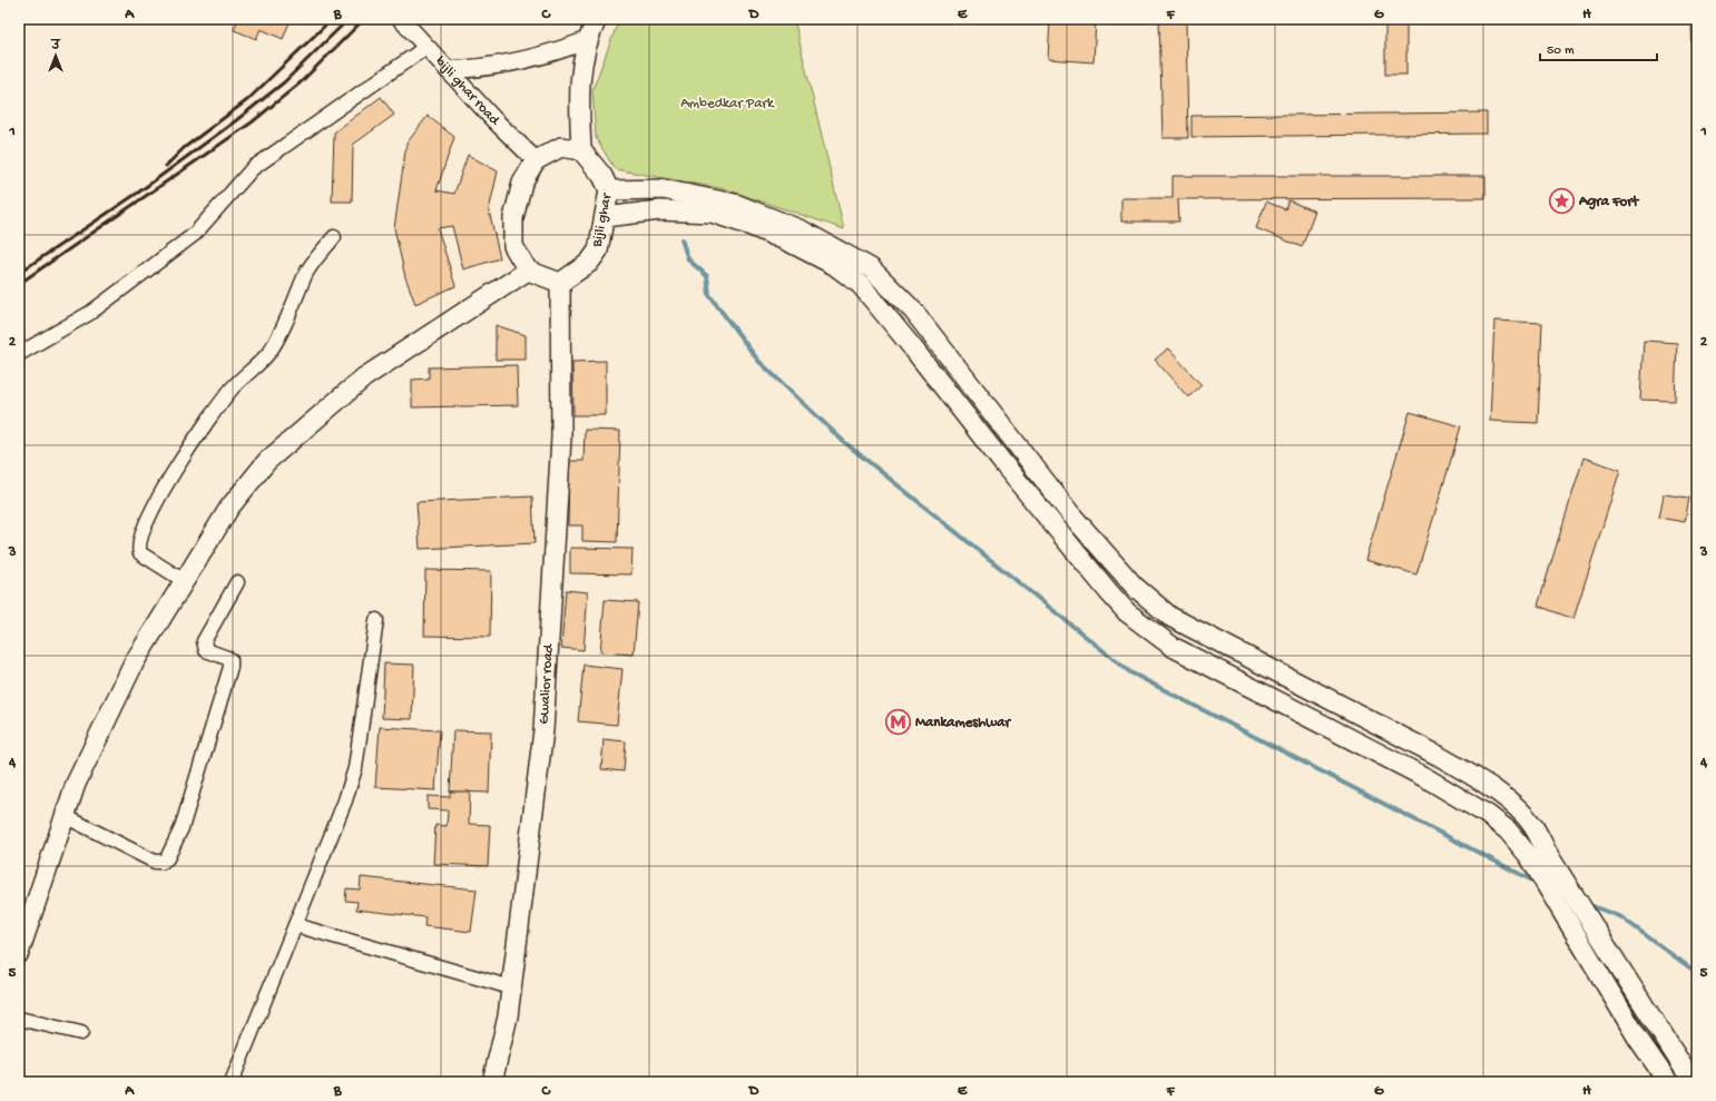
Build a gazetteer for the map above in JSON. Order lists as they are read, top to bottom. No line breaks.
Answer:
{"streets":{"main road":["Bijli ghar","Gwalior road"],"street":["bijli ghar road"]},"crossings":[["bijli ghar road","Bijli ghar"],["bijli ghar road","Gwalior road"],["Bijli ghar","Gwalior road"]],"parks":["Ambedkar Park"],"places":{"place":["Agra Fort"],"metro station":["Mankameshwar"]},"scale_bar":"50 m","north":"top","grid":{"columns":["A","B","C","D","E","F","G","H"],"rows":["1","2","3","4","5"]}}
